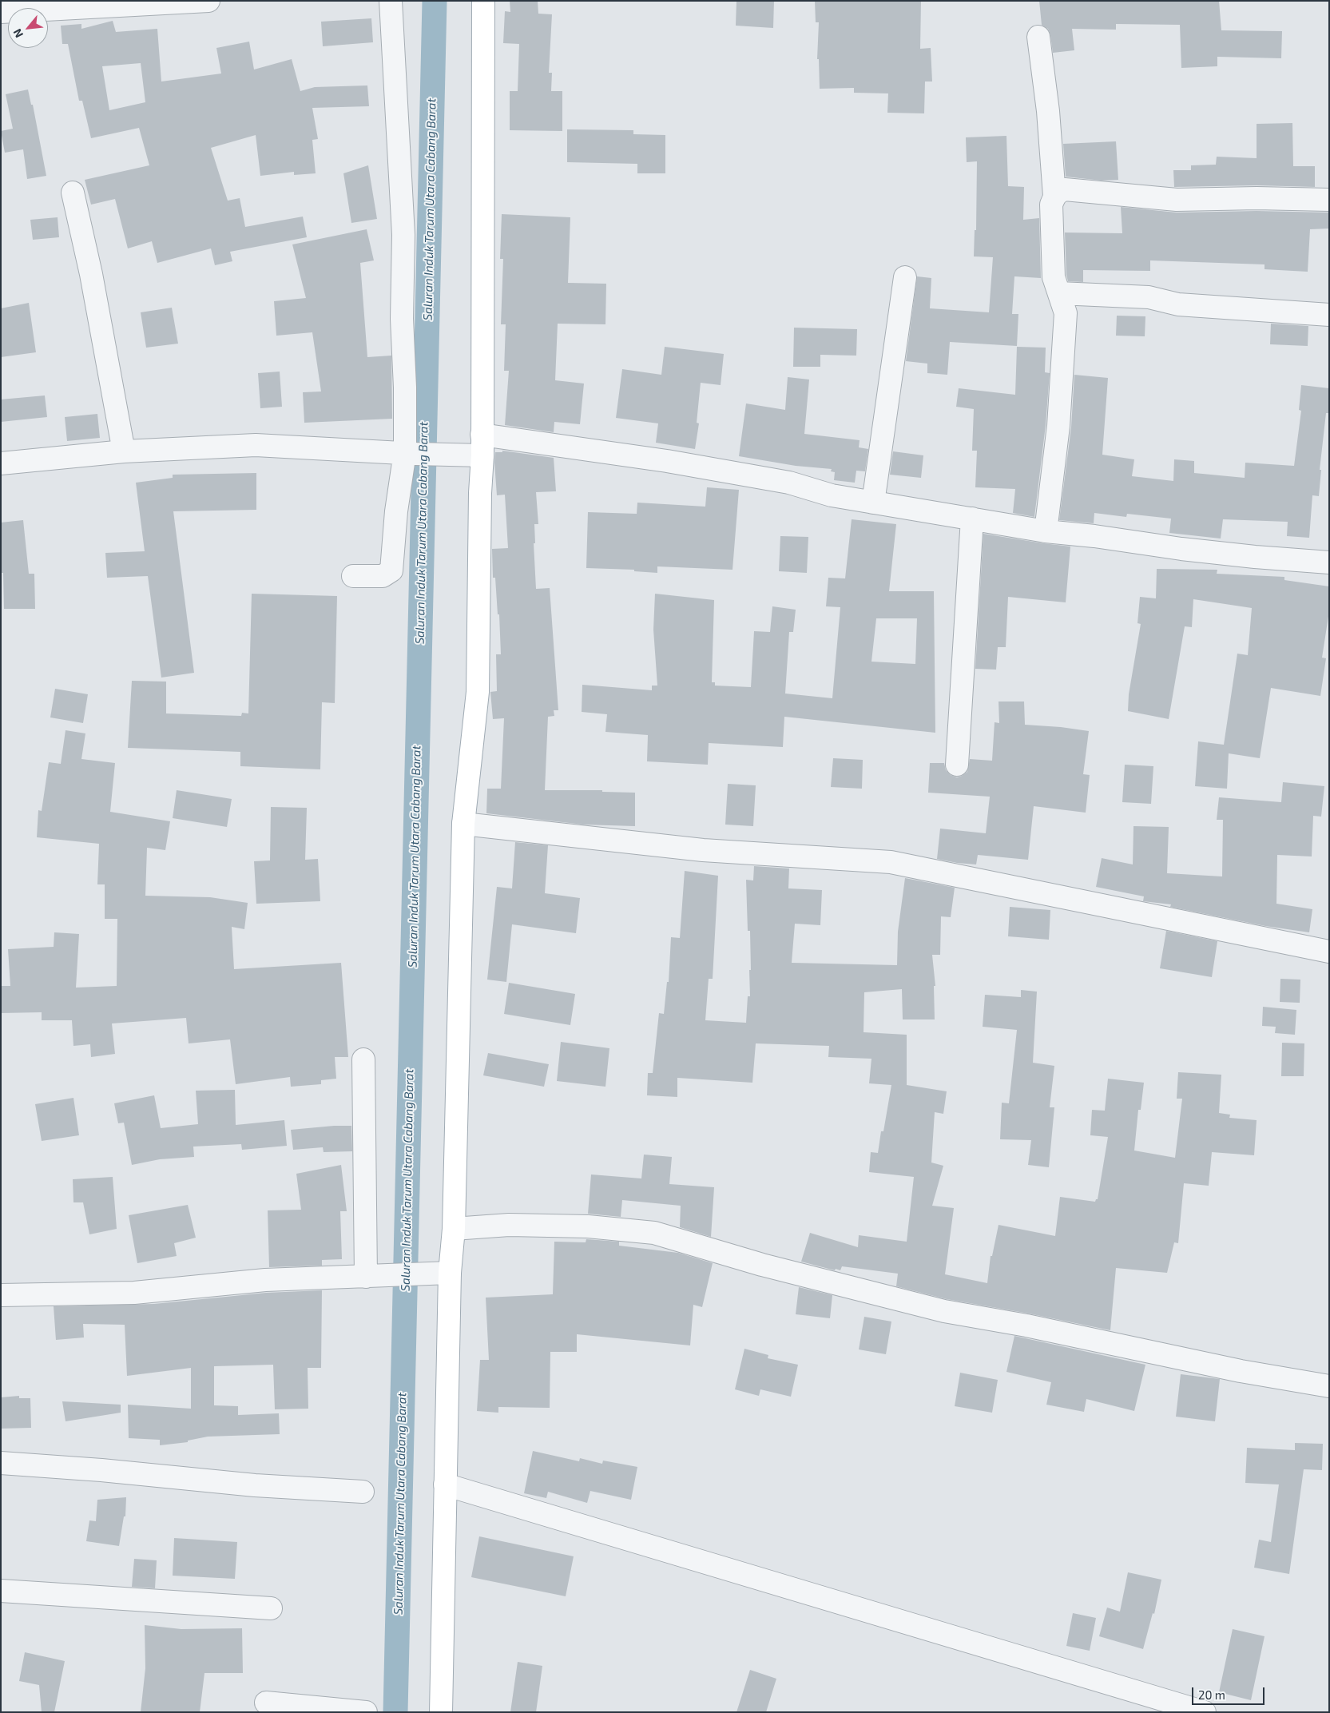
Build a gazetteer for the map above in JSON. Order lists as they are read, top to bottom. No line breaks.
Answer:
{"water":["Saluran Induk Tarum Utara Cabang Barat"],"scale_bar":"20 m","north":"bottom left"}
